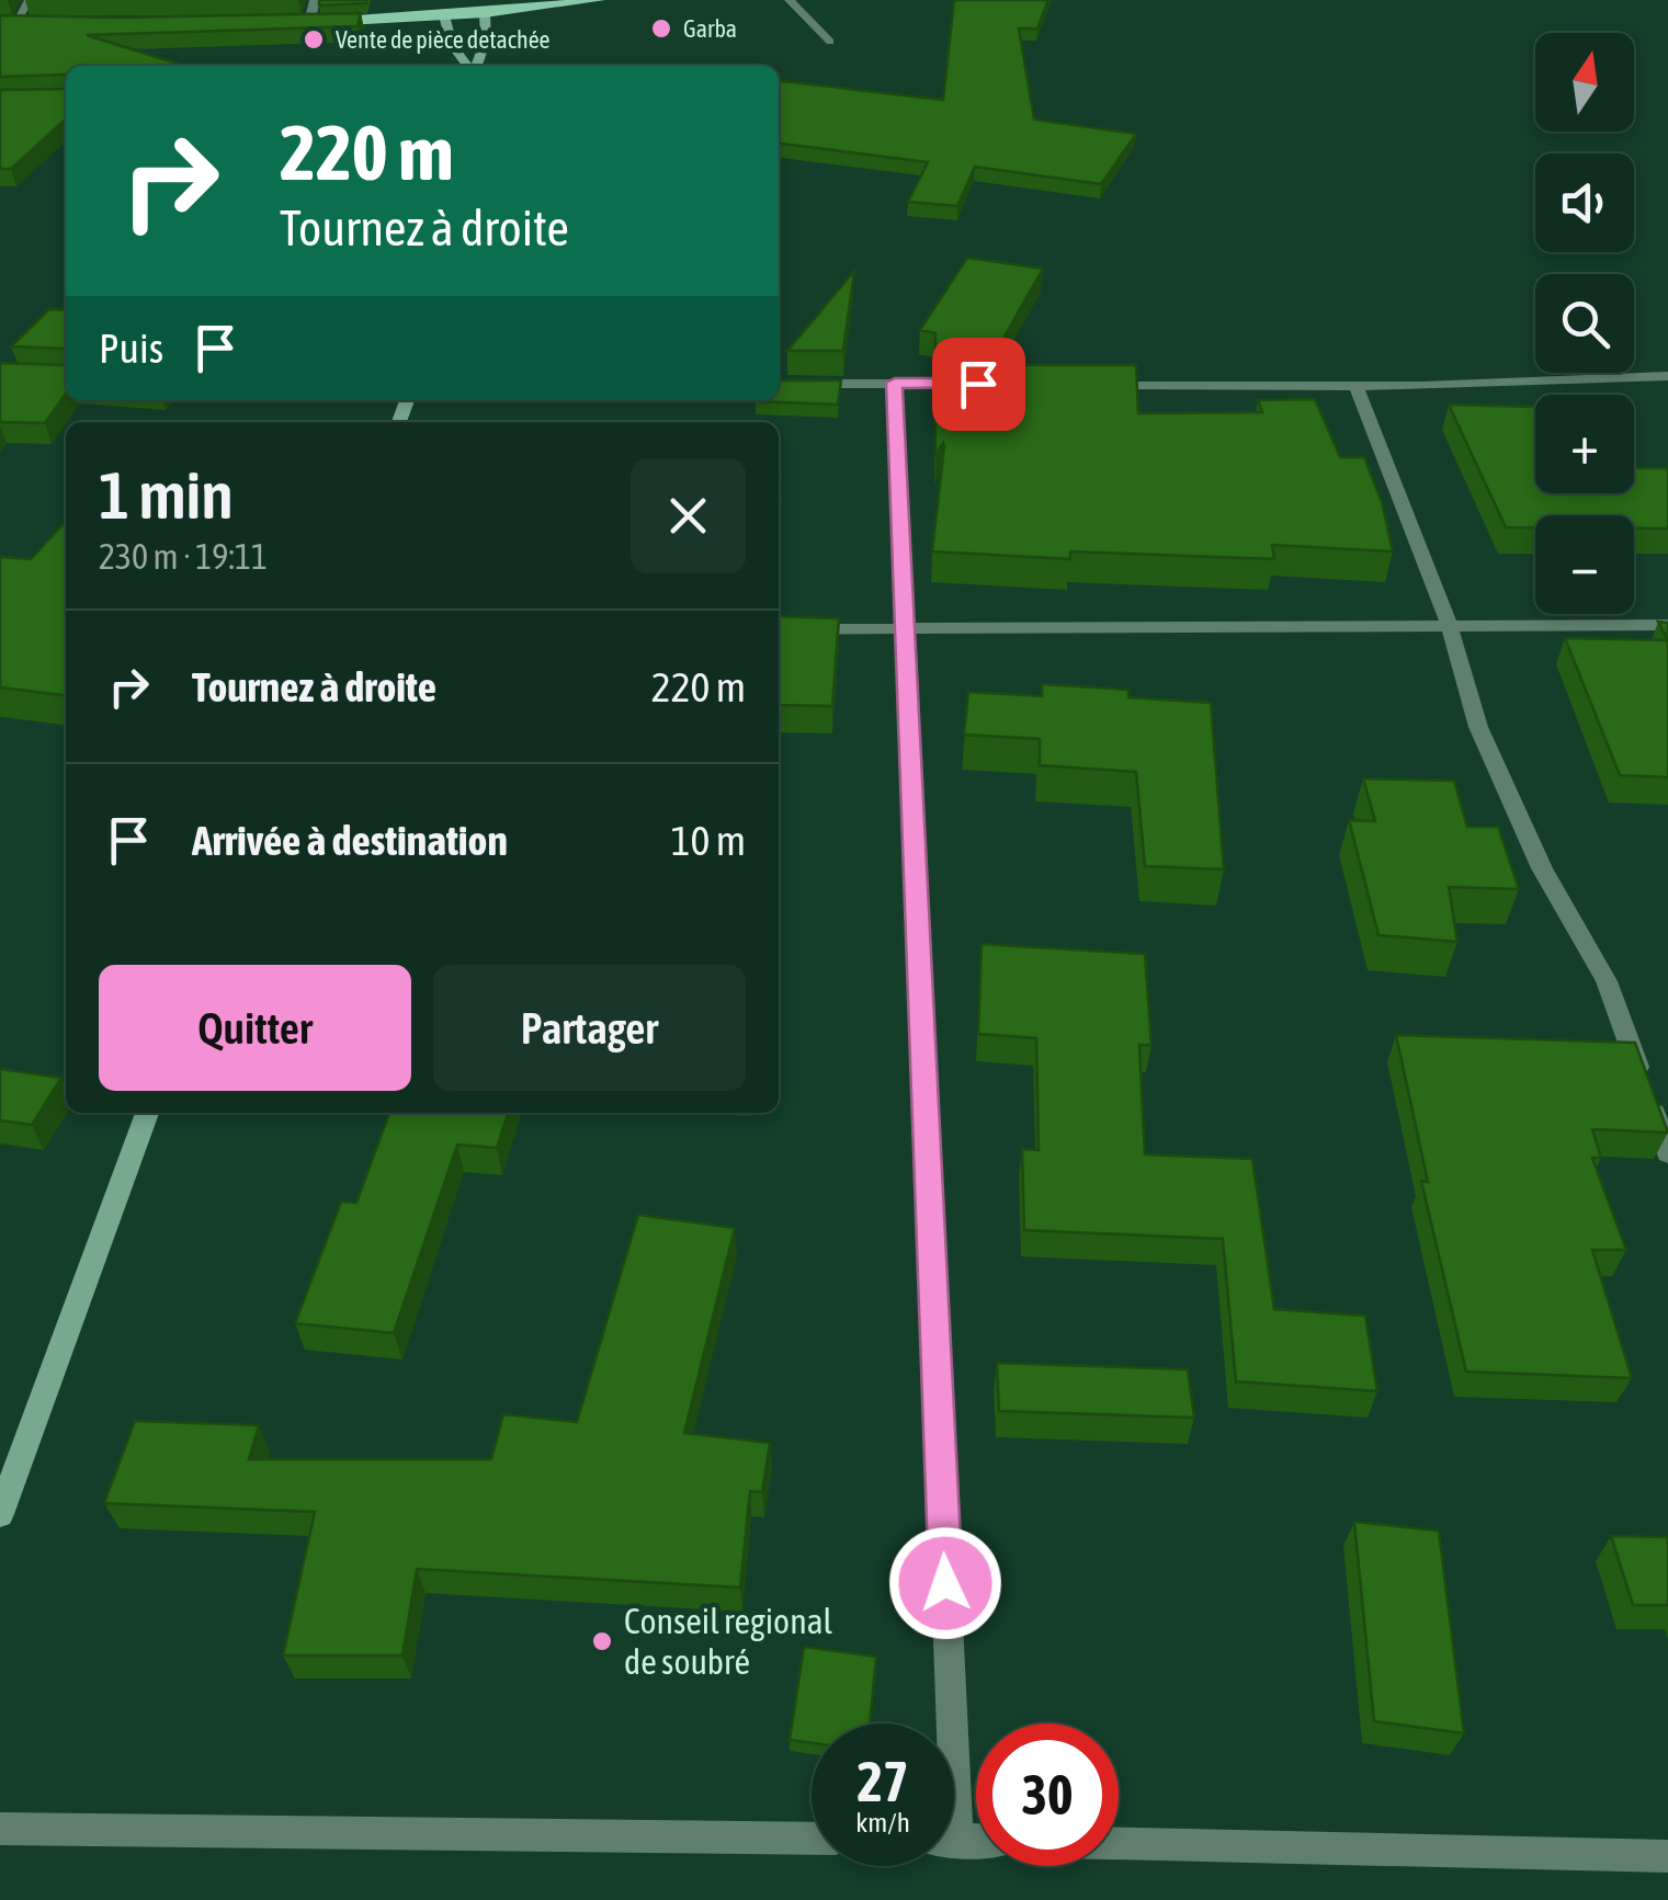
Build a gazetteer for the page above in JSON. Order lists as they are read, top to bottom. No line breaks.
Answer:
{"places":["Garba","Vente de pièce detachée","Conseil regional de soubré"],"north":"top","page":{"map_buttons":["+","−"],"turn":["220 m","Tournez à droite"],"then":"Puis","heading":["1 min","230 m · 19:11"],"list":[{"name":"Tournez à droite","value":"220 m"},{"name":"Arrivée à destination","value":"10 m"}],"buttons":["Quitter","Partager"],"speed":"27 km/h","limit":"30"}}
